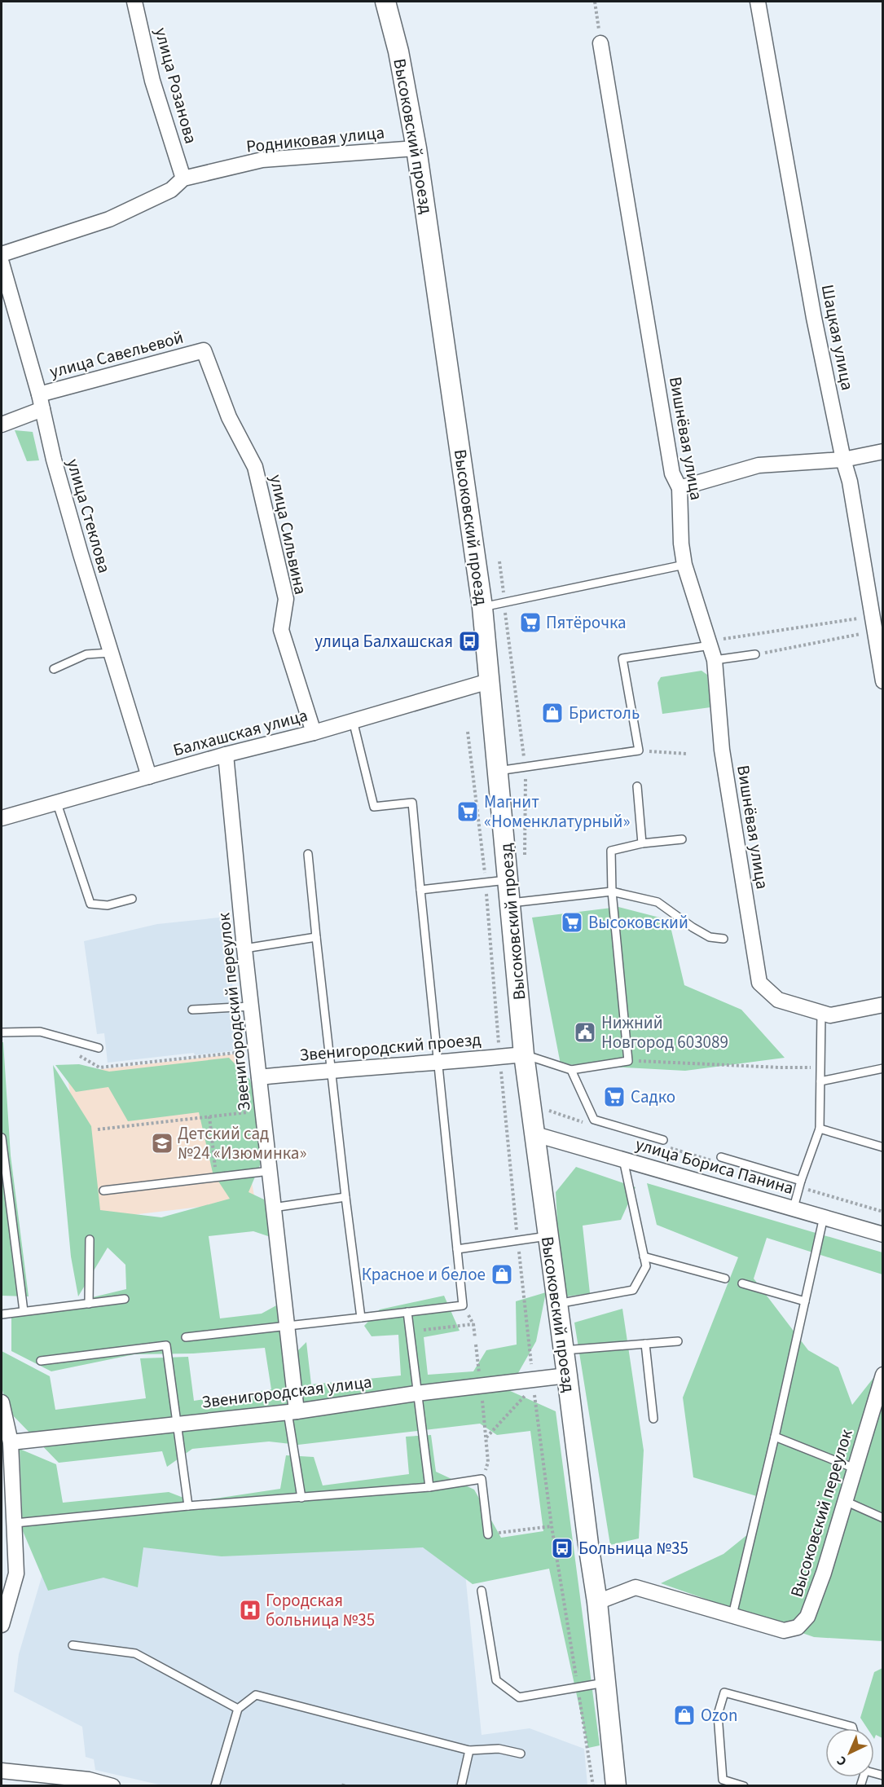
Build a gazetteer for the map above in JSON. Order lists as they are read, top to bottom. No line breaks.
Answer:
{"streets":{"street":["улица Розанова","Высоковский проезд","Родниковая улица","Шацкая улица","улица Савельевой","Вишнёвая улица","улица Стеклова","улица Сильвина","Балхашская улица","Звенигородский переулок","Звенигородский проезд","улица Бориса Панина","Звенигородская улица","Высоковский переулок"]},"crossings":[["улица Розанова","Родниковая улица"],["Высоковский проезд","Родниковая улица"],["Высоковский проезд","Балхашская улица"],["Высоковский проезд","Звенигородский проезд"],["Высоковский проезд","улица Бориса Панина"],["Высоковский проезд","Звенигородская улица"],["Высоковский проезд","Высоковский переулок"],["улица Савельевой","улица Стеклова"],["улица Савельевой","улица Сильвина"],["улица Стеклова","Балхашская улица"],["улица Сильвина","Балхашская улица"],["Балхашская улица","Звенигородский переулок"],["Звенигородский переулок","Звенигородский проезд"],["Звенигородский переулок","Звенигородская улица"]],"places":{"supermarket":["Пятёрочка","Магнит «Номенклатурный»","Высоковский","Садко"],"bus stop":["улица Балхашская","Больница №35"],"shop":["Бристоль","Красное и белое","Ozon"],"public building":["Нижний Новгород 603089"],"school or university":["Детский сад №24 «Изюминка»"],"hospital":["Городская больница №35"]},"north":"bottom left"}
